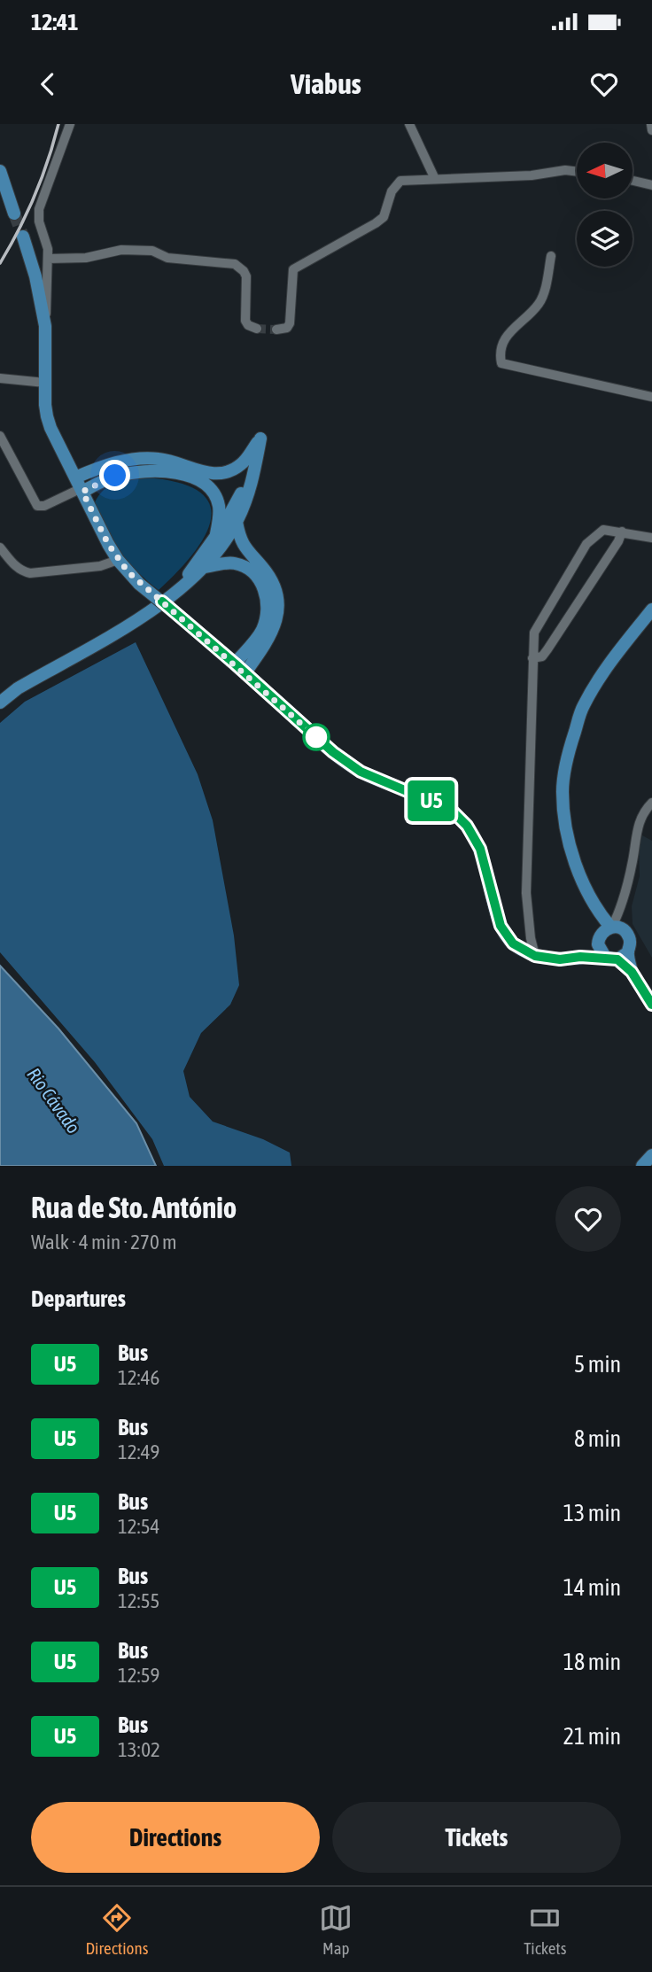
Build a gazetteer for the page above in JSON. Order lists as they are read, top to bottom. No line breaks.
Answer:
{"water":["Rio Cávado"],"lines":["bus line U5"],"north":"left","page":{"status":"12:41","header":"Viabus","on_map":"U5","heading":[["Rua de Sto. António","Walk · 4 min · 270 m"],"Departures"],"list":[{"mark":"U5","name":"Bus","note":"12:46","value":"5 min"},{"mark":"U5","name":"Bus","note":"12:49","value":"8 min"},{"mark":"U5","name":"Bus","note":"12:54","value":"13 min"},{"mark":"U5","name":"Bus","note":"12:55","value":"14 min"},{"mark":"U5","name":"Bus","note":"12:59","value":"18 min"},{"mark":"U5","name":"Bus","note":"13:02","value":"21 min"}],"buttons":["Directions","Tickets"],"tabs":["Directions","Map","Tickets"]}}
